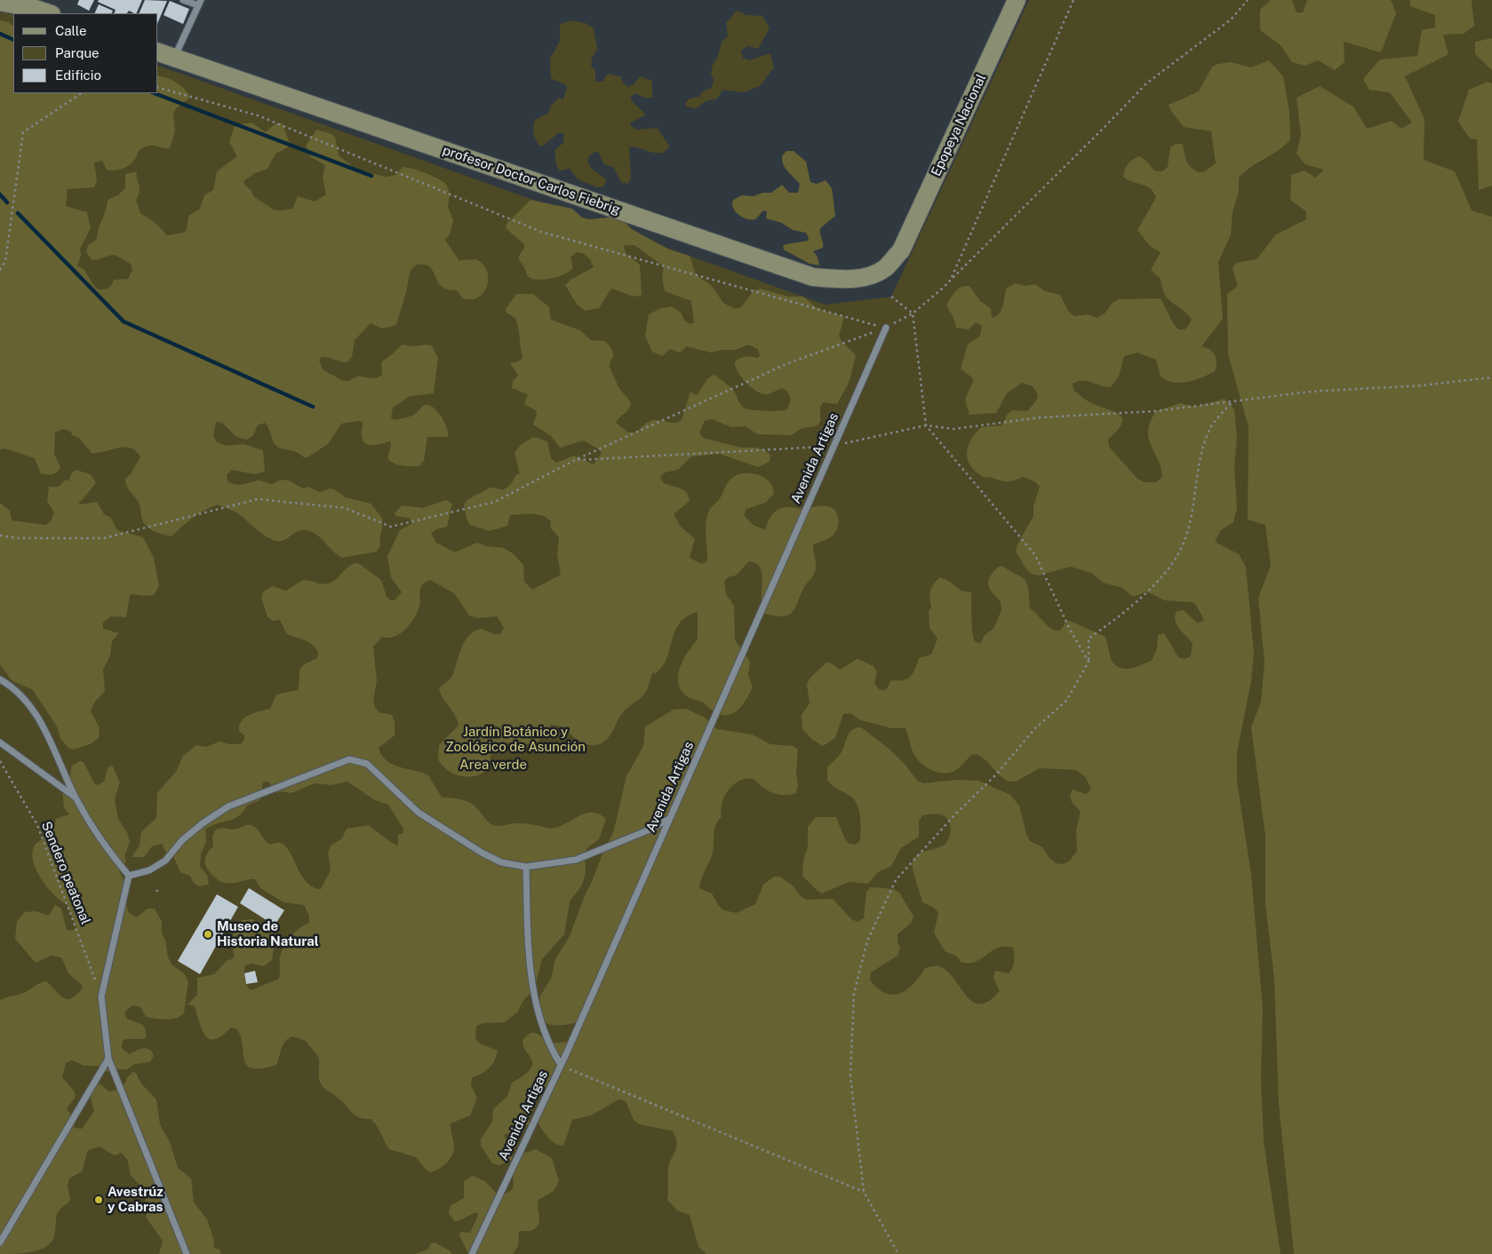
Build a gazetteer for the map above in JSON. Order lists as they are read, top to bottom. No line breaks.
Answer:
{"streets":{"street":["Epopeya Nacional","profesor Doctor Carlos Fiebrig"],"lane":["Avenida Artigas"],"path":["Sendero peatonal"]},"crossings":[["Epopeya Nacional","profesor Doctor Carlos Fiebrig"]],"parks":["Jardín Botánico y Zoológico de Asunción","Area verde"],"places":["Museo de Historia Natural","Avestrúz y Cabras"],"legend":["Calle","Parque","Edificio"]}
